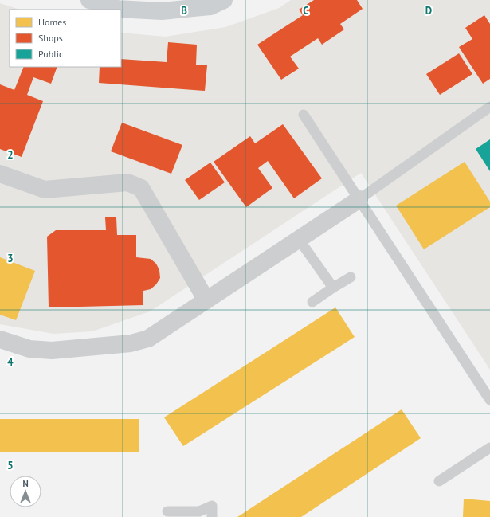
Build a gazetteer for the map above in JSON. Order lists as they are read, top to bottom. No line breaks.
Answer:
{"legend":["Homes","Shops","Public"],"north":"top","grid":{"columns":["B","C","D"],"rows":["2","3","4","5"]}}
